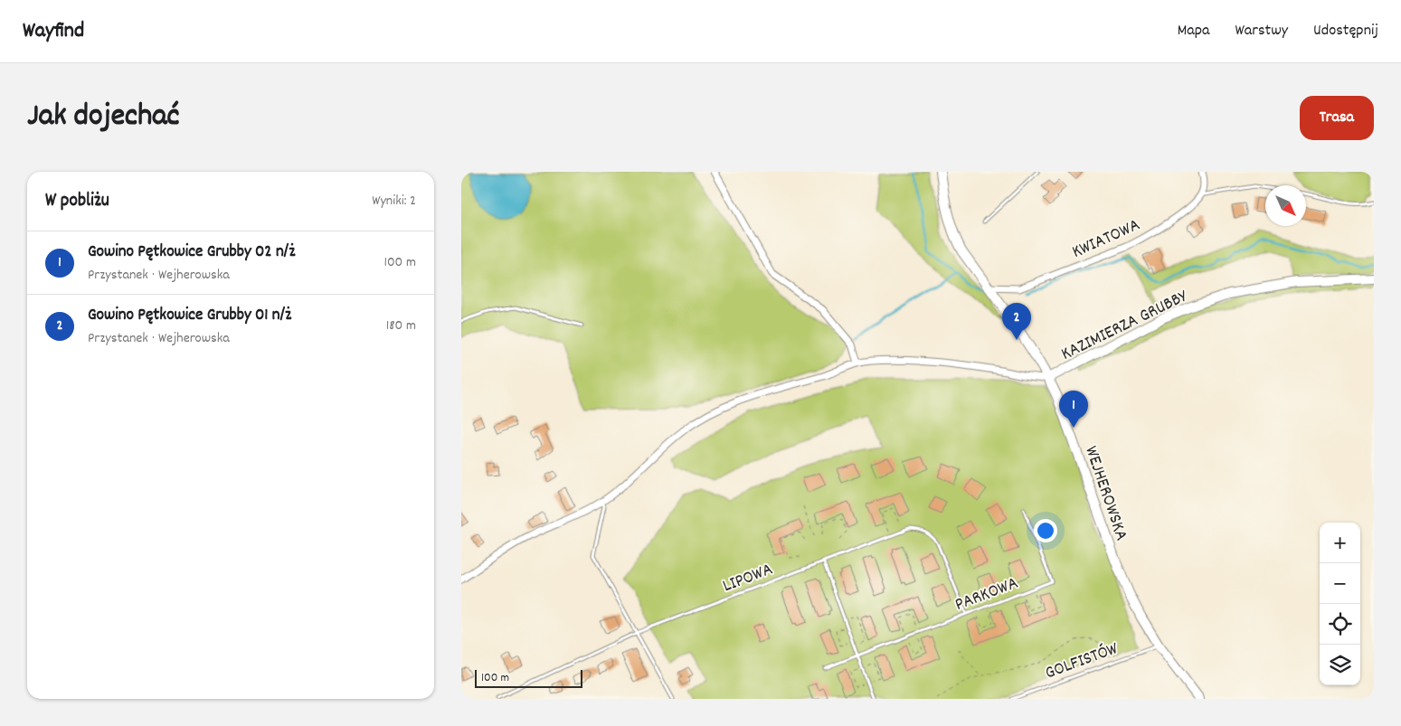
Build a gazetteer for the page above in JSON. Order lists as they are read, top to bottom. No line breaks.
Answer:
{"streets":{"street":["KWIATOWA","KAZIMIERZA GRUBBY","WEJHEROWSKA"],"lane":["LIPOWA","PARKOWA","GOLFISTÓW"]},"crossings":[["KWIATOWA","WEJHEROWSKA"],["KAZIMIERZA GRUBBY","WEJHEROWSKA"],["WEJHEROWSKA","GOLFISTÓW"],["LIPOWA","PARKOWA"]],"scale_bar":"100 m","north":"bottom right","page":{"header":"Wayfind","nav":["Mapa","Warstwy","Udostępnij"],"title":"Jak dojechać","buttons":"Trasa","heading":["W pobliżu","Wyniki: 2"],"list":[{"mark":"1","name":"Gowino Pętkowice Grubby 02 n/ż","note":"Przystanek · Wejherowska","value":"100 m"},{"mark":"2","name":"Gowino Pętkowice Grubby 01 n/ż","note":"Przystanek · Wejherowska","value":"180 m"}],"pins":["2","1"],"map_buttons":["+","−"],"scale":"100 m"}}
